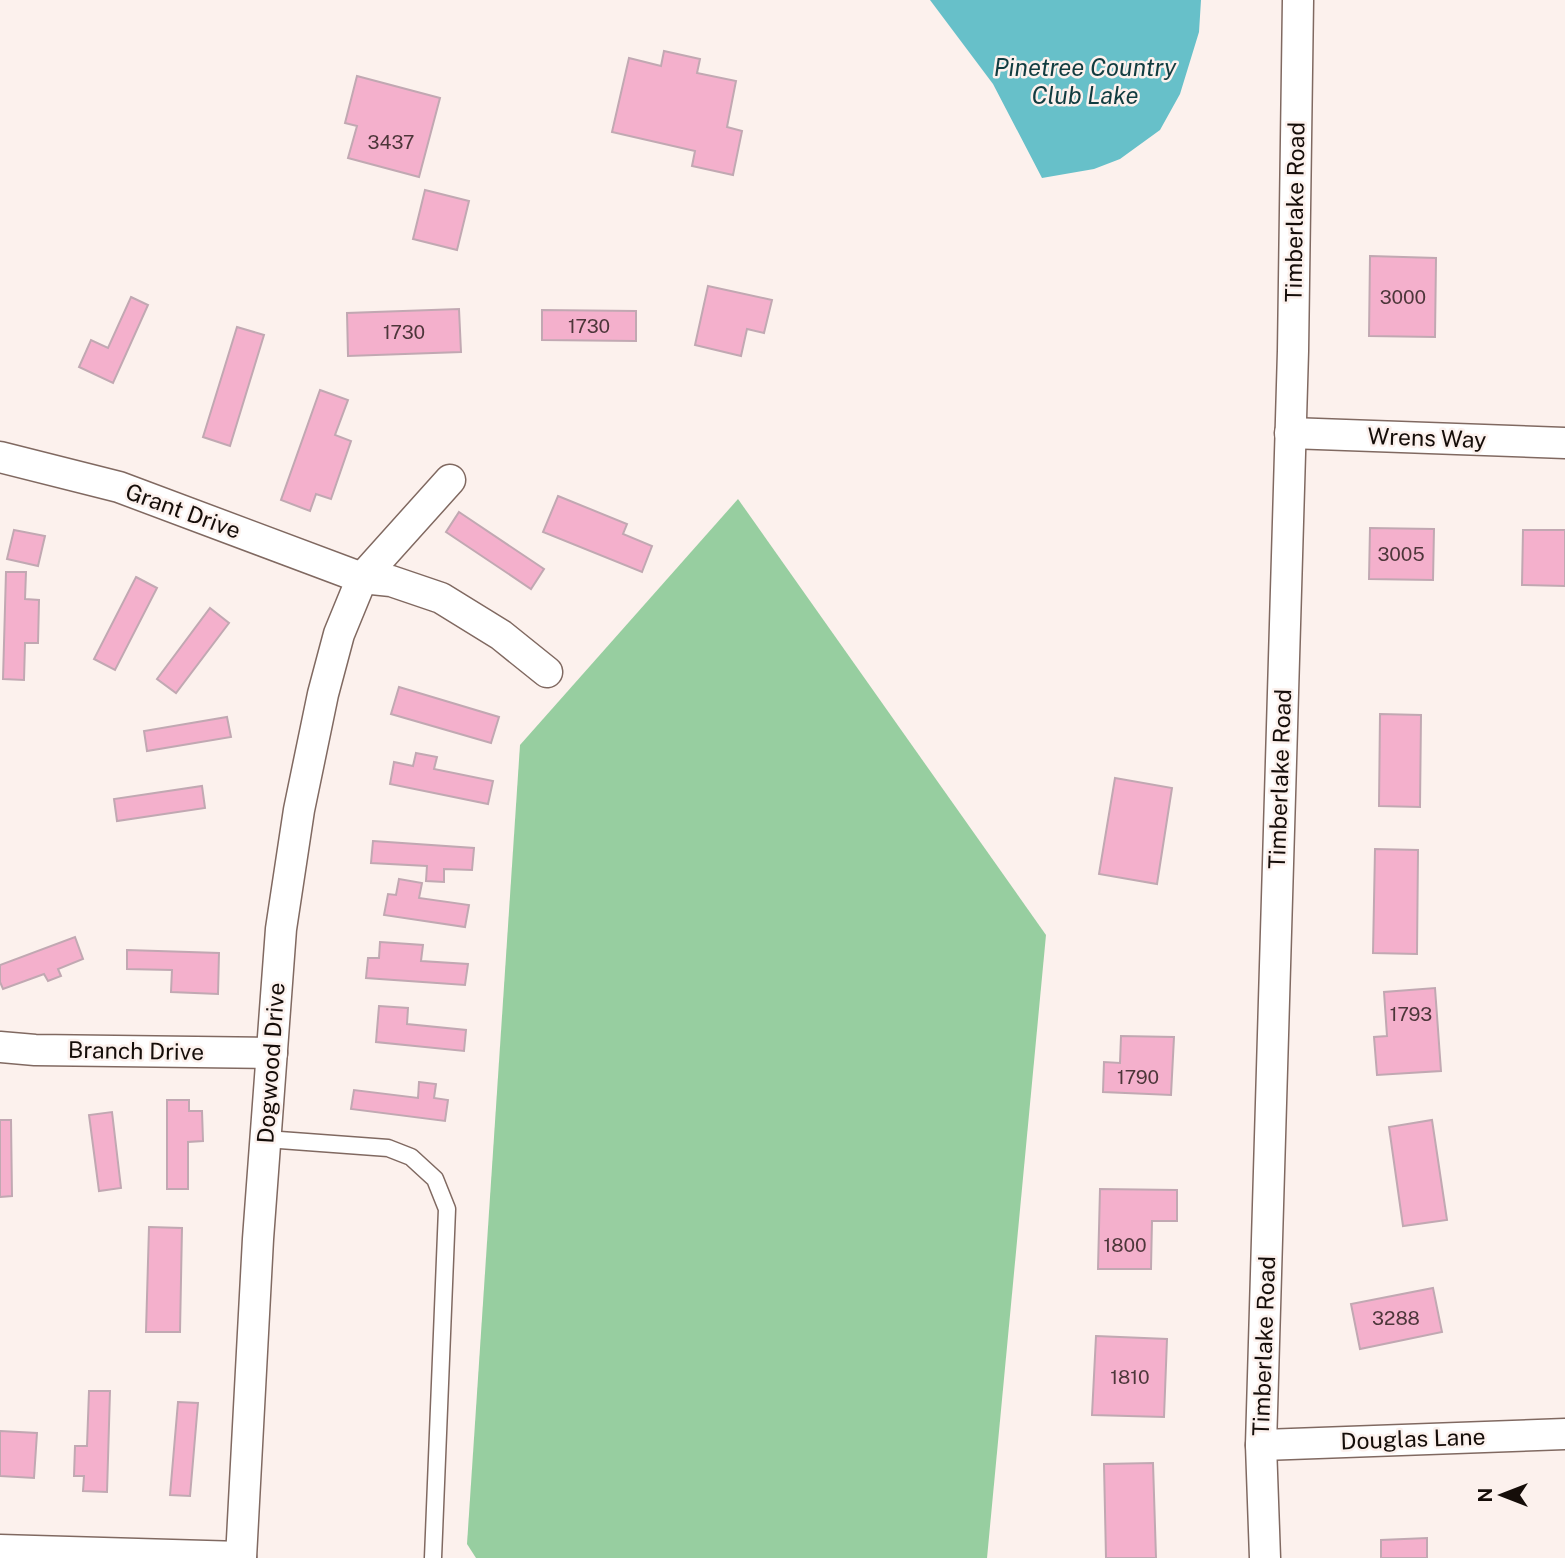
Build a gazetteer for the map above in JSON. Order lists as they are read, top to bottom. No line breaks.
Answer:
{"streets":{"street":["Timberlake Road","Wrens Way","Grant Drive","Branch Drive","Dogwood Drive","Douglas Lane"]},"crossings":[["Timberlake Road","Wrens Way"],["Timberlake Road","Douglas Lane"],["Grant Drive","Dogwood Drive"],["Branch Drive","Dogwood Drive"]],"water":["Pinetree Country Club Lake"],"house_numbers":["3437","3000","1730","1730","3005","1793","1790","1800","3288","1810"],"north":"left"}
